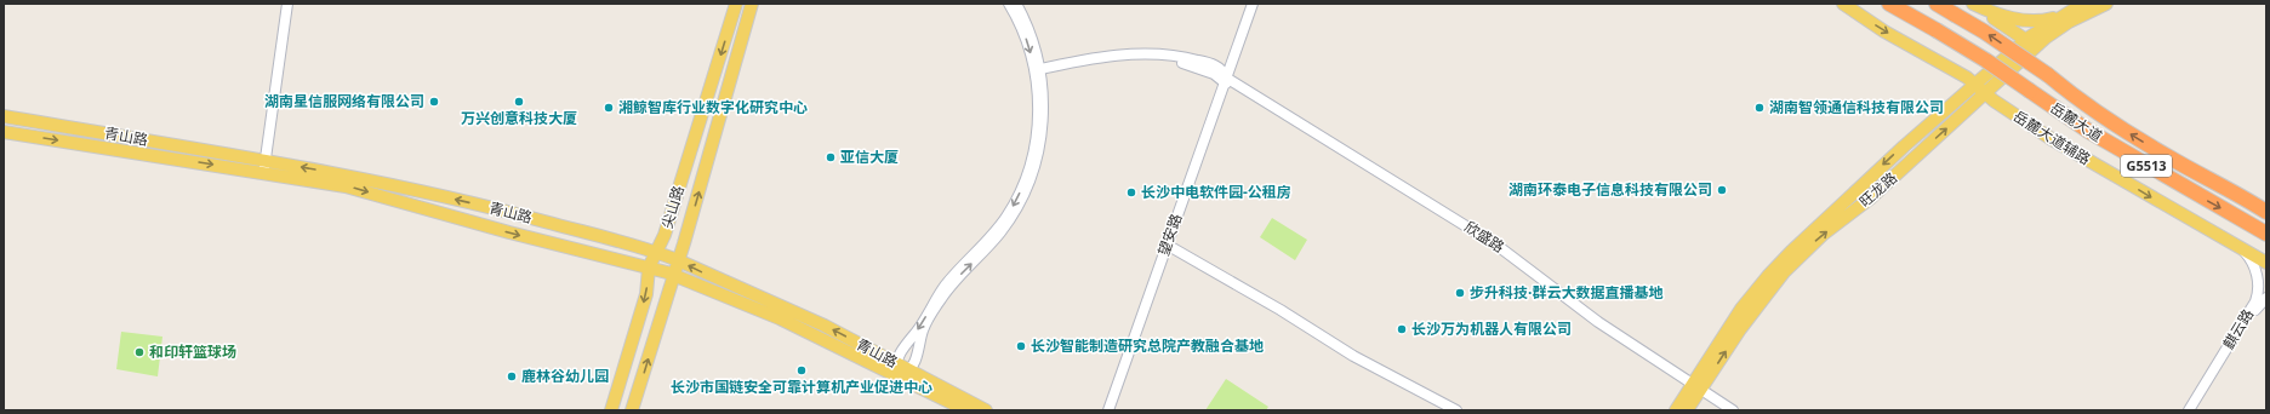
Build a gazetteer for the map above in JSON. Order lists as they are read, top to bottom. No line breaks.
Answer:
{"streets":{"highway":["岳麓大道","G5513"],"main road":["青山路","岳麓大道辅路","旺龙路","尖山路"],"street":["望安路","欣盛路","麒云路"]},"crossings":[["青山路","尖山路"],["岳麓大道辅路","旺龙路"],["岳麓大道辅路","麒云路"],["旺龙路","欣盛路"],["望安路","欣盛路"]],"one_way":["岳麓大道辅路"],"places":["湖南星信服网络有限公司","万兴创意科技大厦","湘鲸智库行业数字化研究中心","湖南智领通信科技有限公司","亚信大厦","湖南环泰电子信息科技有限公司","长沙中电软件园-公租房","步升科技·群云大数据直播基地","长沙万为机器人有限公司","长沙智能制造研究总院产教融合基地","和印轩篮球场","长沙市国链安全可靠计算机产业促进中心","鹿林谷幼儿园"]}
